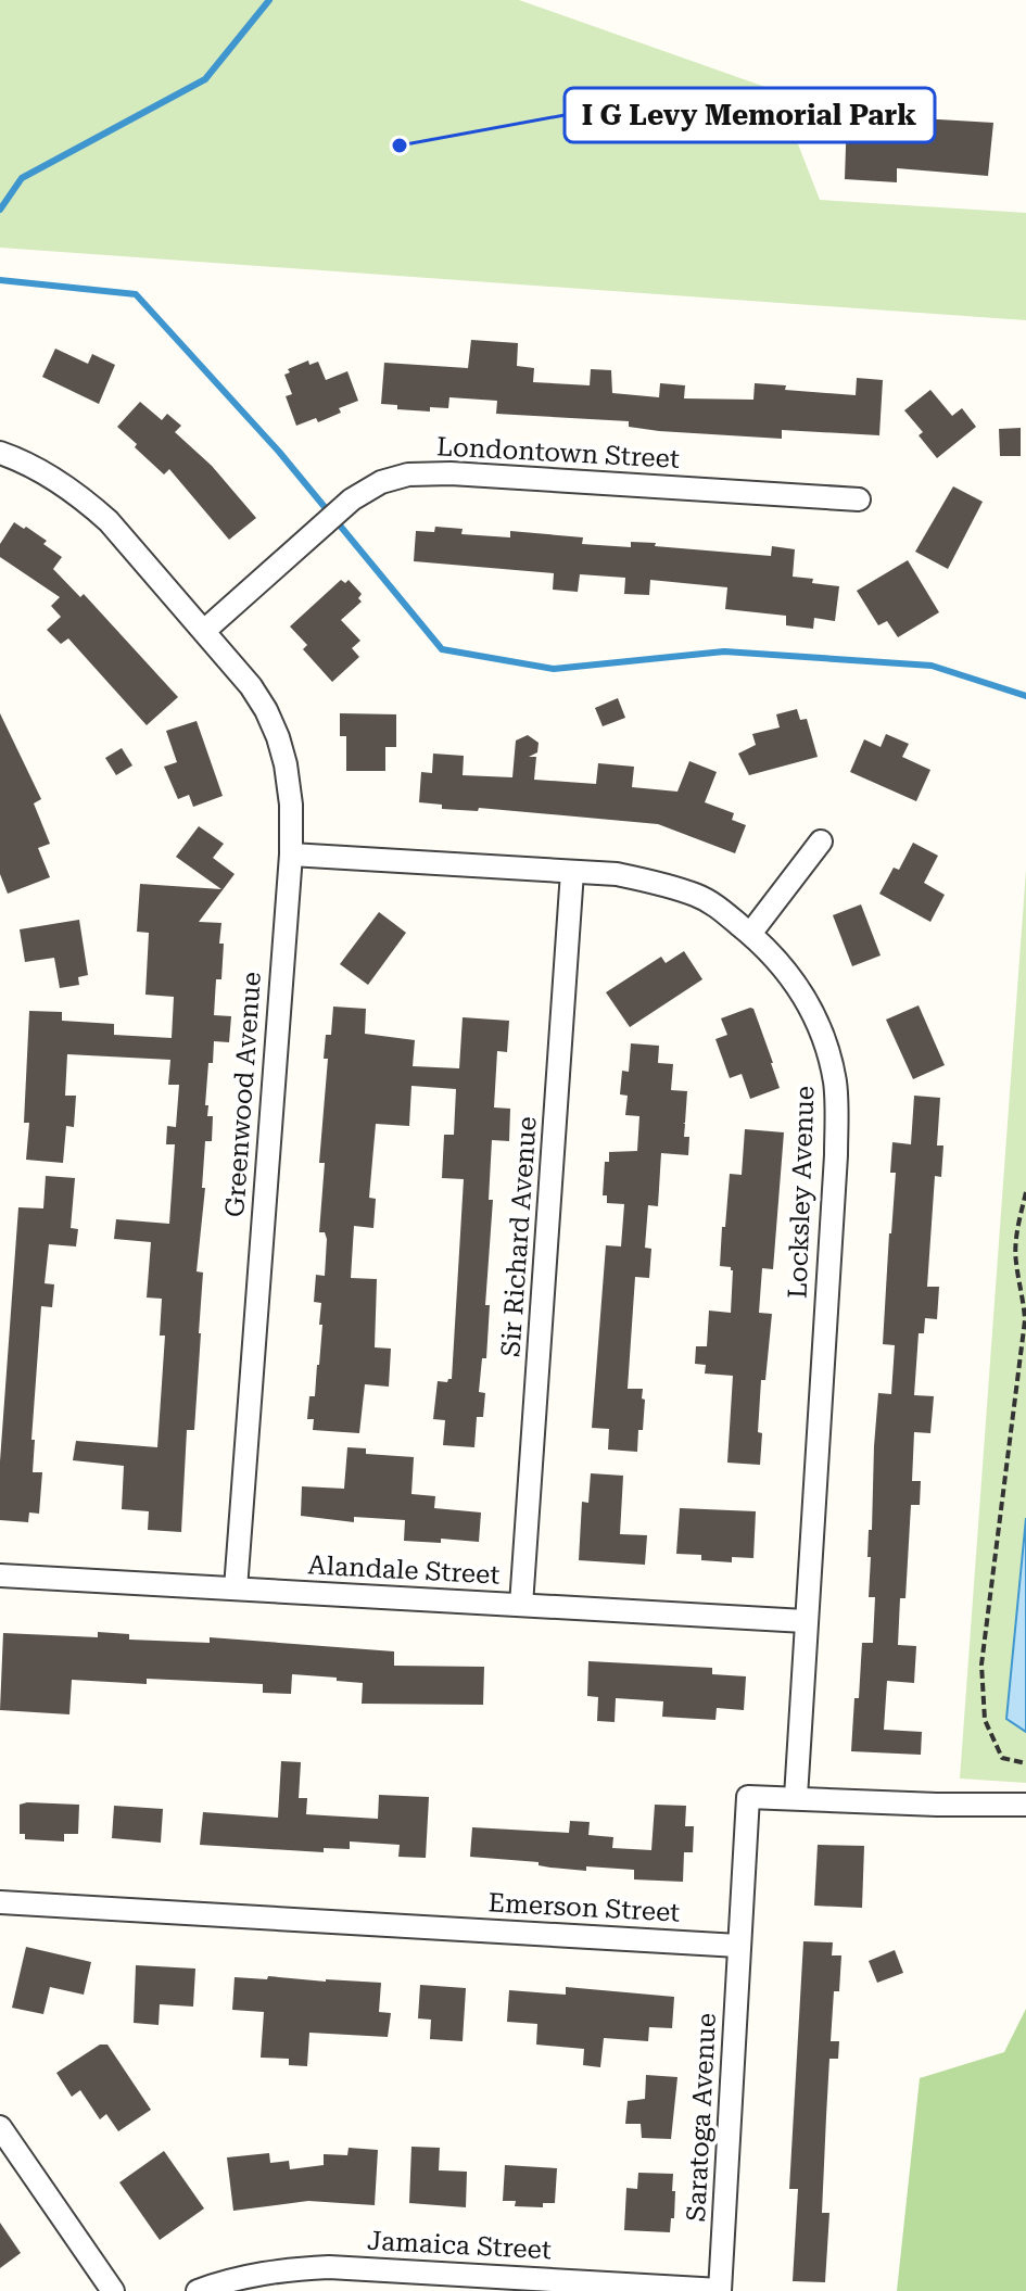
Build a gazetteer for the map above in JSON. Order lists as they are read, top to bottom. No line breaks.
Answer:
{"streets":{"street":["Londontown Street","Greenwood Avenue","Locksley Avenue","Sir Richard Avenue","Alandale Street","Emerson Street","Saratoga Avenue","Jamaica Street"]},"crossings":[["Londontown Street","Greenwood Avenue"],["Greenwood Avenue","Locksley Avenue"],["Greenwood Avenue","Alandale Street"],["Locksley Avenue","Sir Richard Avenue"],["Locksley Avenue","Alandale Street"],["Sir Richard Avenue","Alandale Street"],["Emerson Street","Saratoga Avenue"],["Saratoga Avenue","Jamaica Street"]],"places":["I G Levy Memorial Park"]}
